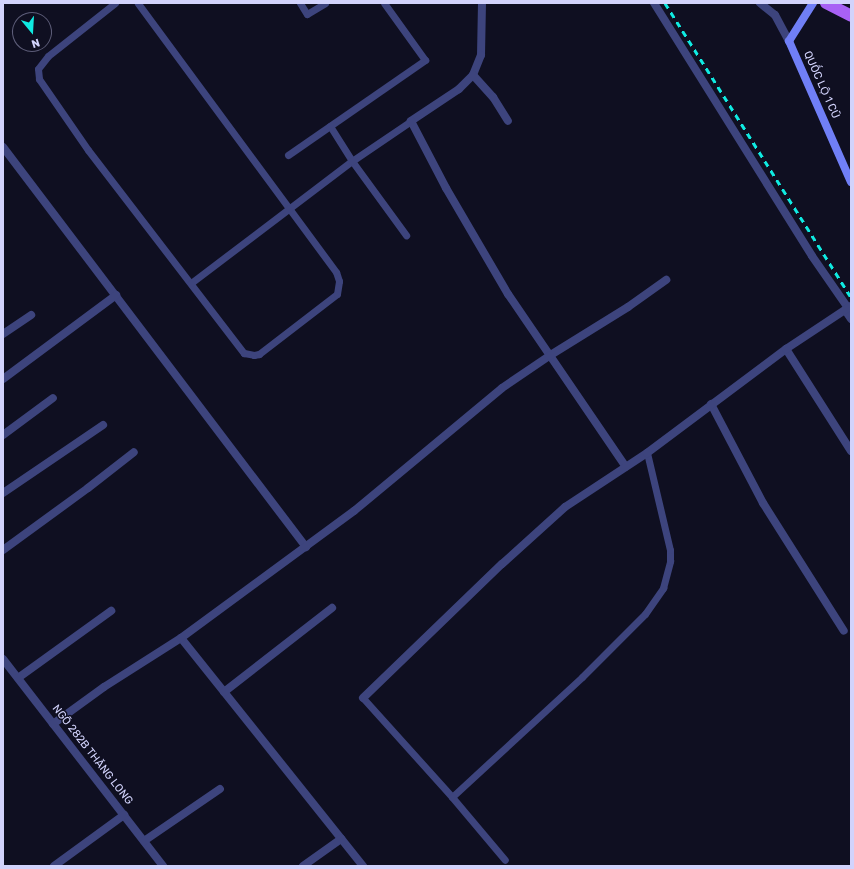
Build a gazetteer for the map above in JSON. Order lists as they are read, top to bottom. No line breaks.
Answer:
{"streets":{"street":["QUỐC LỘ 1 CŨ","NGÕ 282B THĂNG LONG"]},"north":"bottom"}
